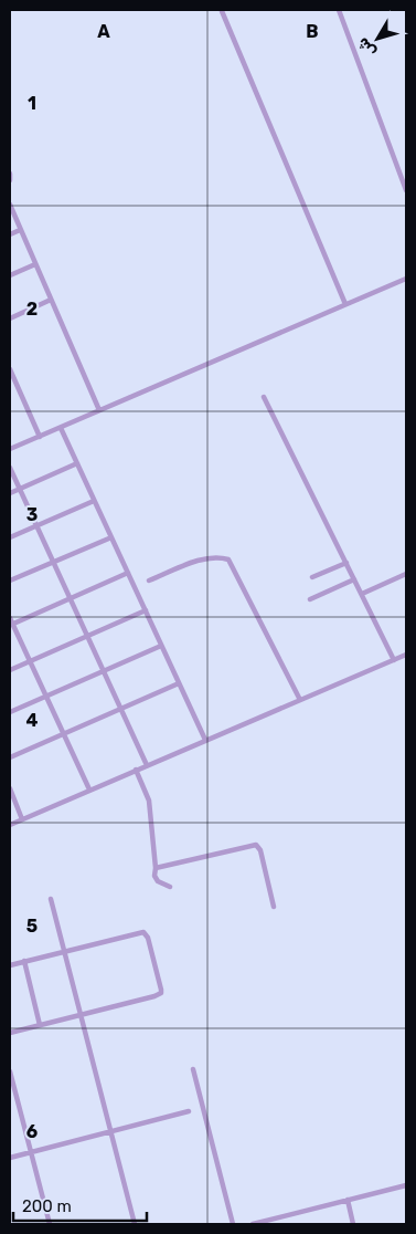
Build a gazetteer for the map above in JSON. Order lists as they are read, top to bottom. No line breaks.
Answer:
{"scale_bar":"200 m","north":"bottom left","grid":{"columns":["A","B"],"rows":["1","2","3","4","5","6"]}}
